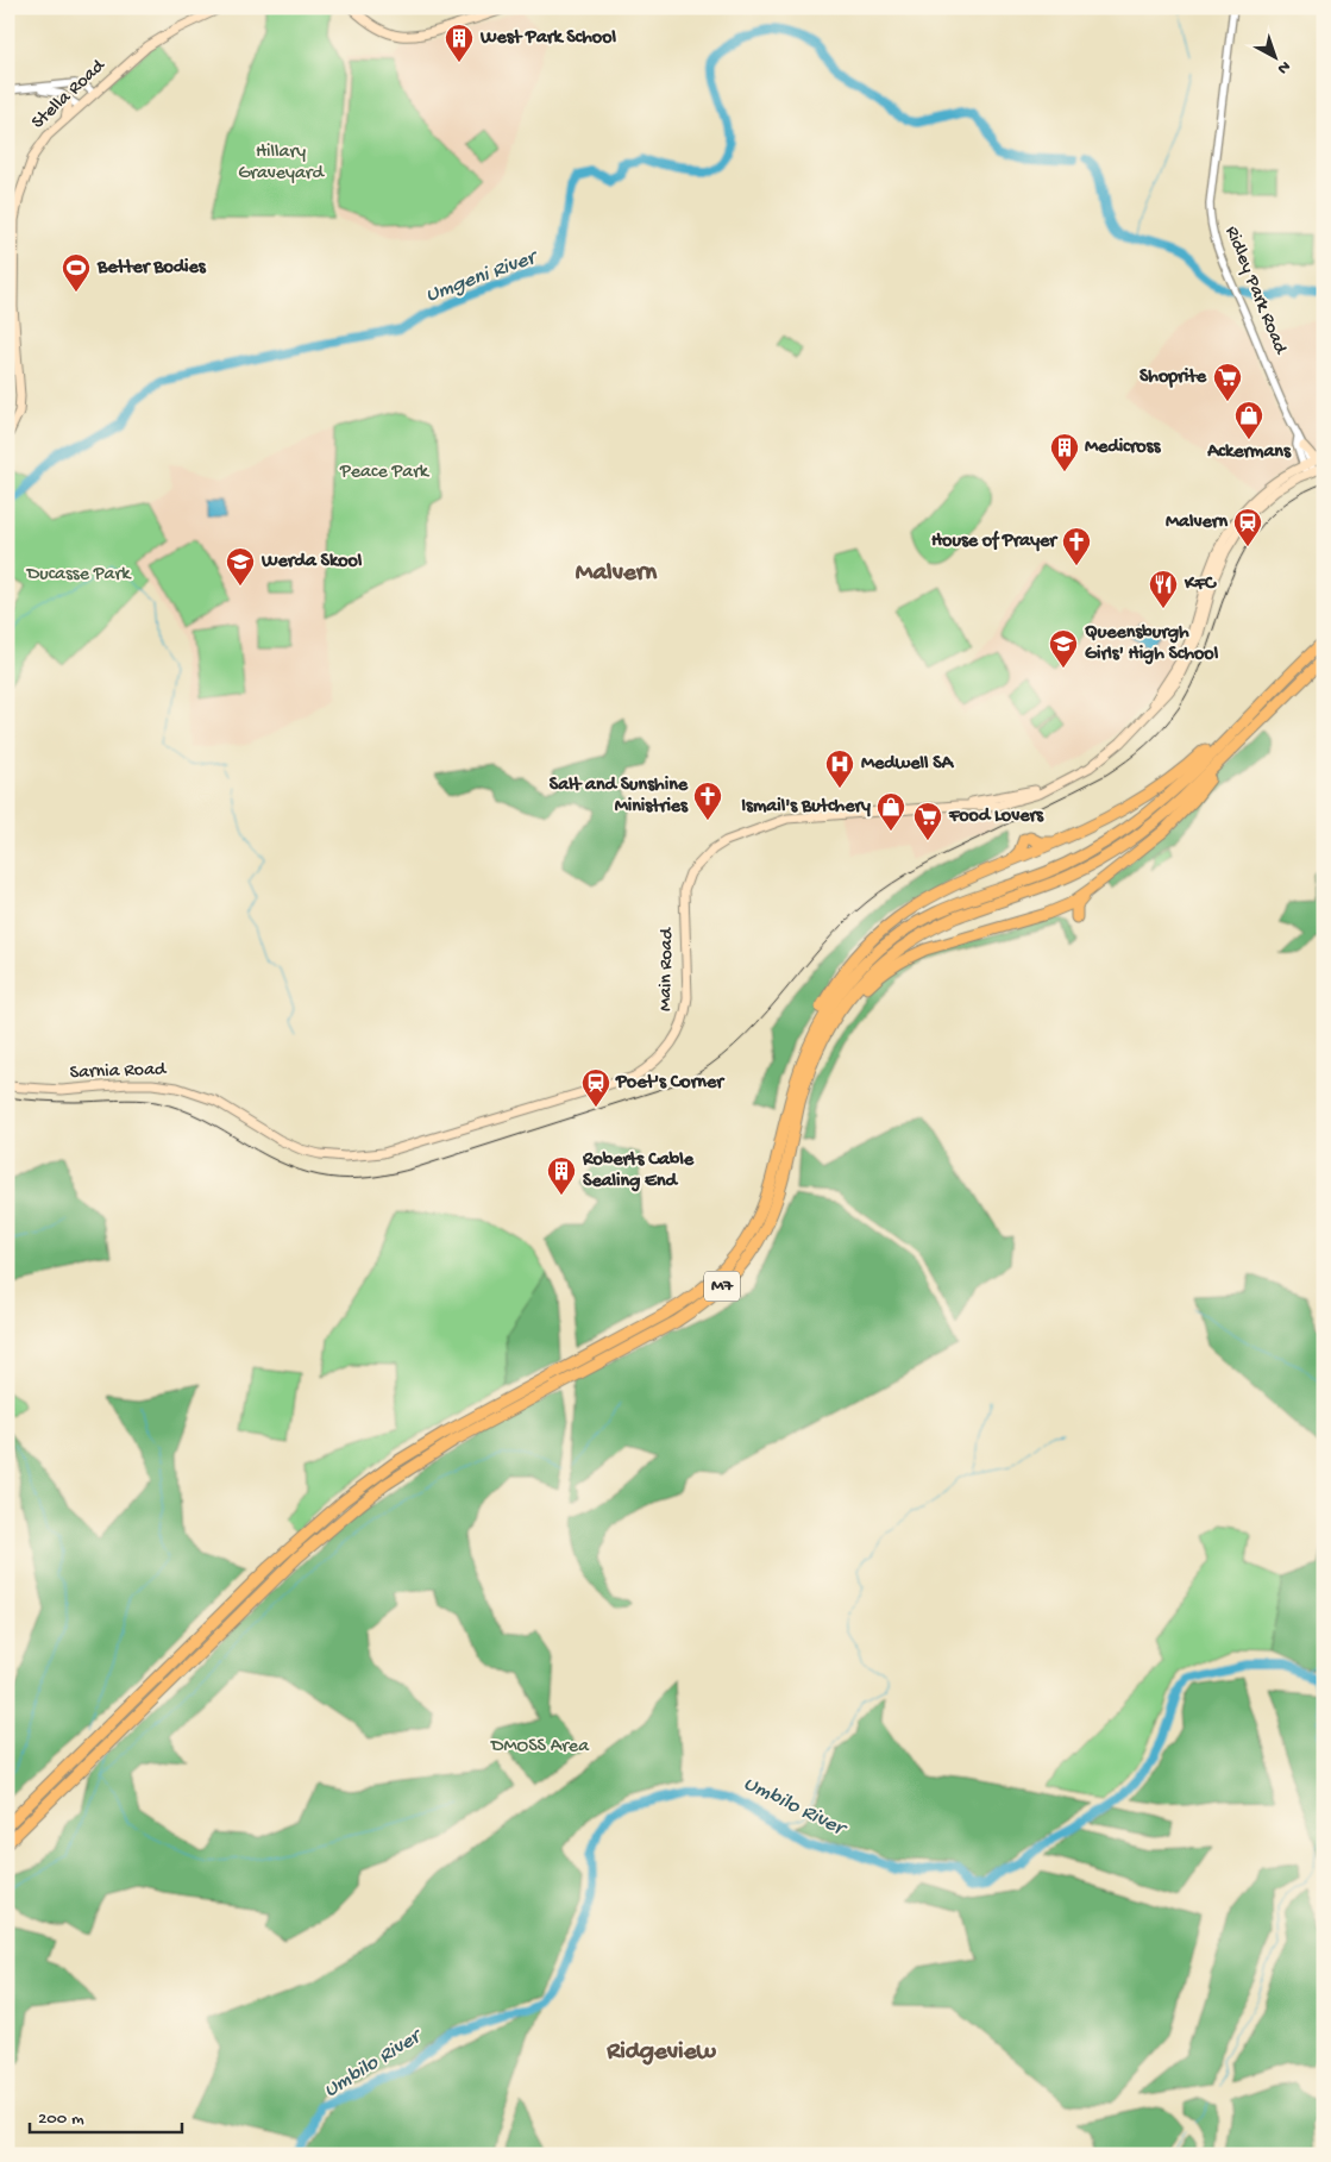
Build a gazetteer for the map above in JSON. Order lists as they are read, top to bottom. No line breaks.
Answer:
{"streets":{"highway":["M7"],"main road":["Stella Road","Main Road","Sarnia Road"],"street":["Ridley Park Road"]},"crossings":[["Ridley Park Road","Main Road"],["Main Road","Sarnia Road"]],"districts":["Malvern","Ridgeview"],"water":["Umgeni River","Umbilo River"],"parks":["Hillary Graveyard","Peace Park","Ducasse Park","DMOSS Area"],"places":{"building":["West Park School","Medicross","Roberts Cable Sealing End"],"sports":["Better Bodies"],"supermarket":["Shoprite","Food Lovers"],"shop":["Ackermans","Ismail's Butchery"],"station":["Malvern","Poet's Corner"],"church":["House of Prayer","Salt and Sunshine Ministries"],"school or university":["Werda Skool","Queensburgh Girls' High School"],"restaurant":["KFC"],"hospital":["Medwell SA"]},"scale_bar":"200 m","north":"bottom right"}
